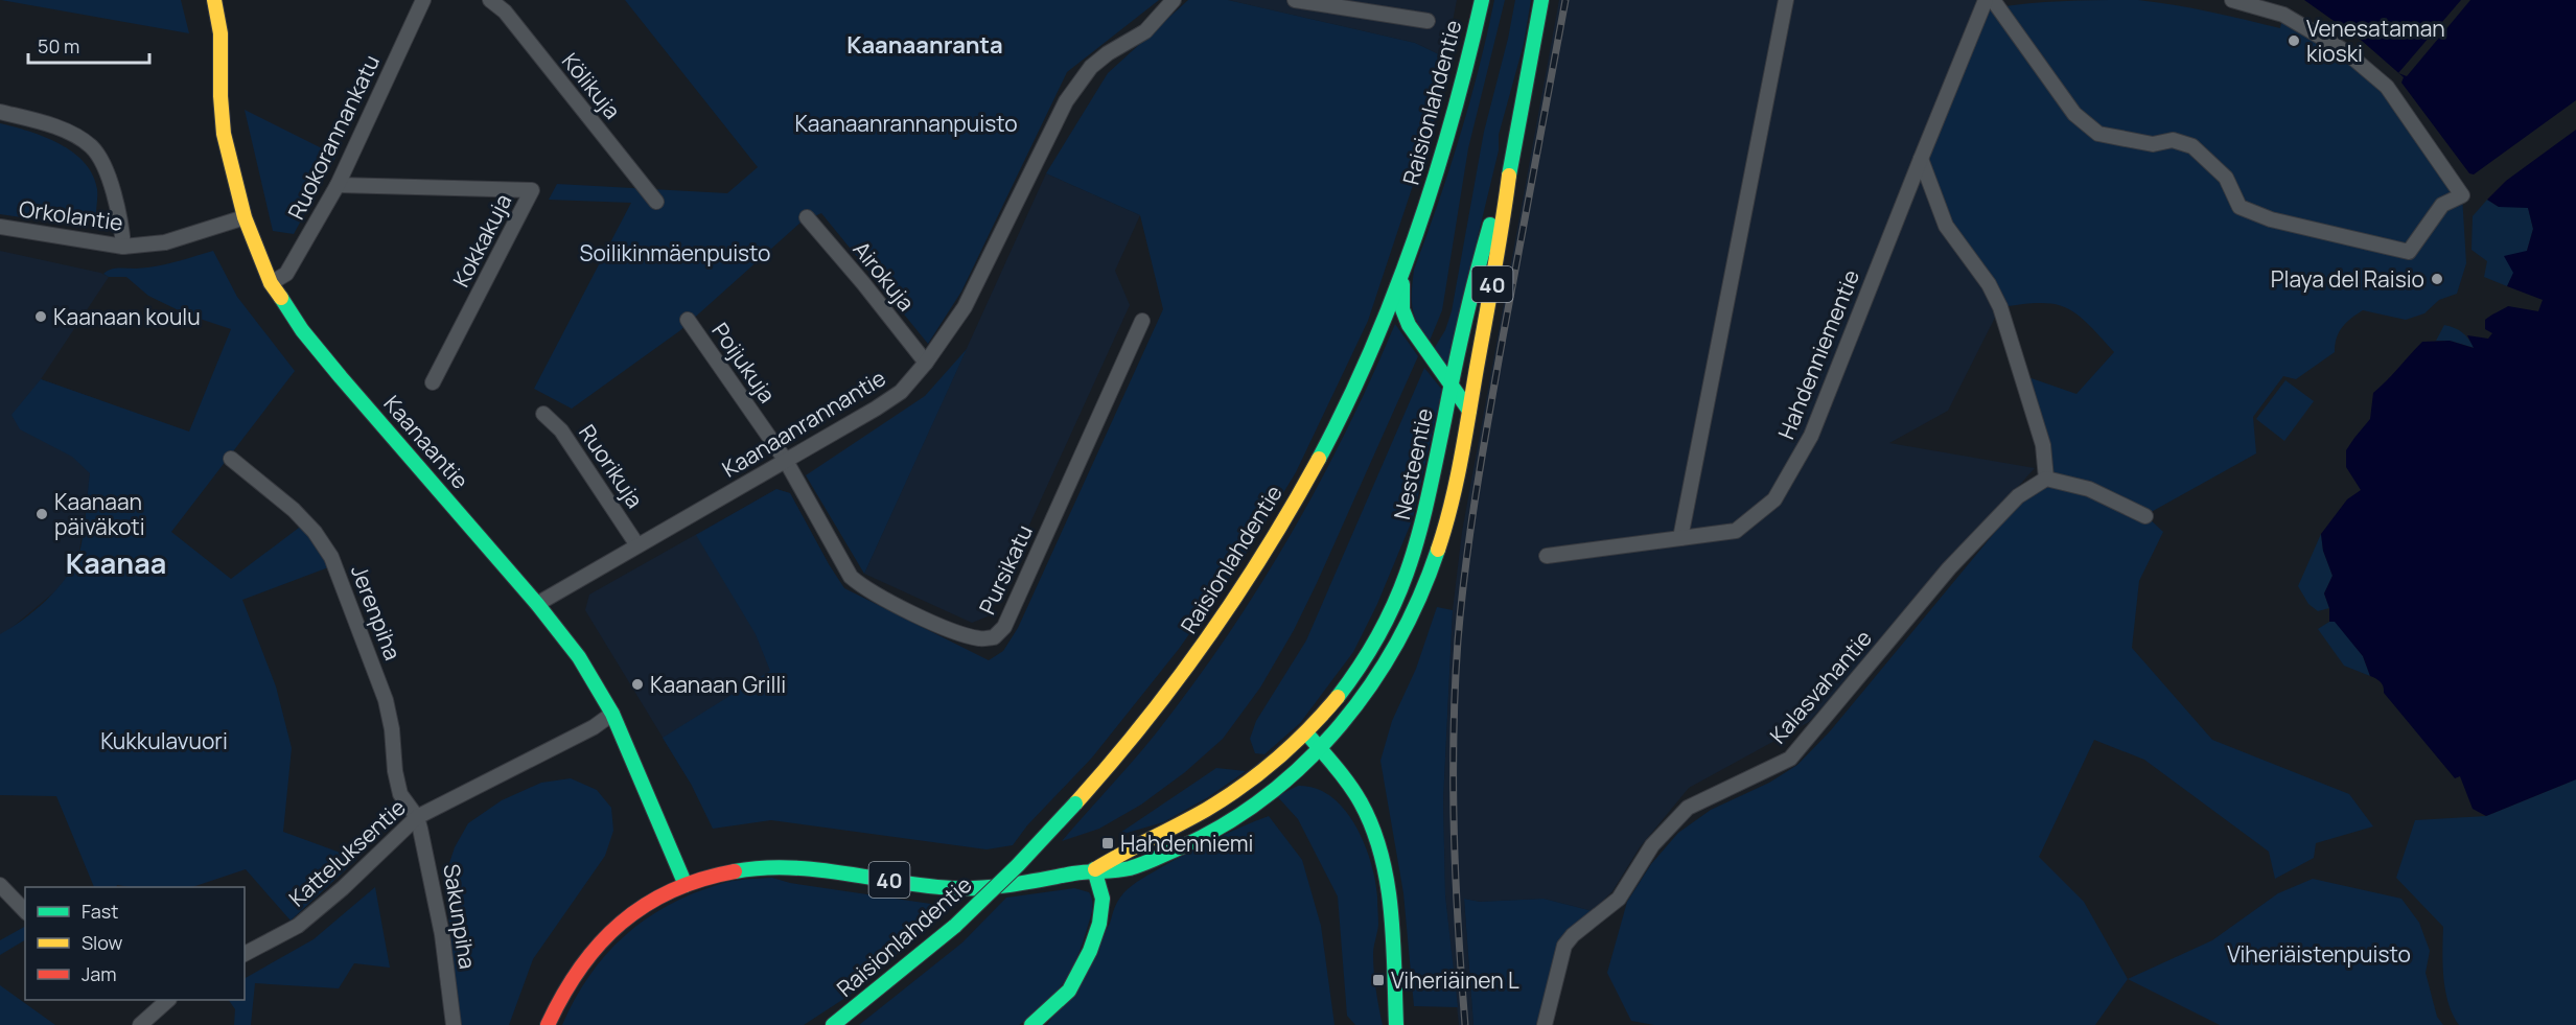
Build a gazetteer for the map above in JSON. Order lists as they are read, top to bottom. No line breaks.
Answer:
{"streets":{"main road":["Raisionlahdentie","40","Kaanaantie","Nesteentie"],"street":["Kölikuja","Ruokorannankatu","Orkolantie","Kokkakuja","Airokuja","Hahdenniementie","Poijukuja","Kaanaanrannantie","Ruorikuja","Pursikatu","Jerenpiha","Kalasvahantie","Katteluksentie","Sakunpiha"]},"crossings":[["Ruokorannankatu","Kokkakuja"],["Ruokorannankatu","Kaanaantie"],["Orkolantie","Kaanaantie"],["Airokuja","Kaanaanrannantie"],["40","Kaanaantie"],["40","Nesteentie"],["Poijukuja","Kaanaanrannantie"],["Poijukuja","Pursikatu"],["Kaanaanrannantie","Kaanaantie"],["Kaanaanrannantie","Ruorikuja"],["Kaanaanrannantie","Pursikatu"],["Kaanaantie","Katteluksentie"],["Jerenpiha","Katteluksentie"],["Jerenpiha","Sakunpiha"],["Katteluksentie","Sakunpiha"]],"districts":["Kaanaanranta","Kaanaa"],"parks":["Kaanaanrannanpuisto","Soilikinmäenpuisto","Kukkulavuori","Viheriäistenpuisto"],"places":{"other":["Venesataman kioski","Playa del Raisio","Kaanaan koulu","Kaanaan päiväkoti","Kaanaan Grilli"],"transit":["Hahdenniemi","Viheriäinen L"]},"legend":["Fast","Slow","Jam"],"scale_bar":"50 m"}
